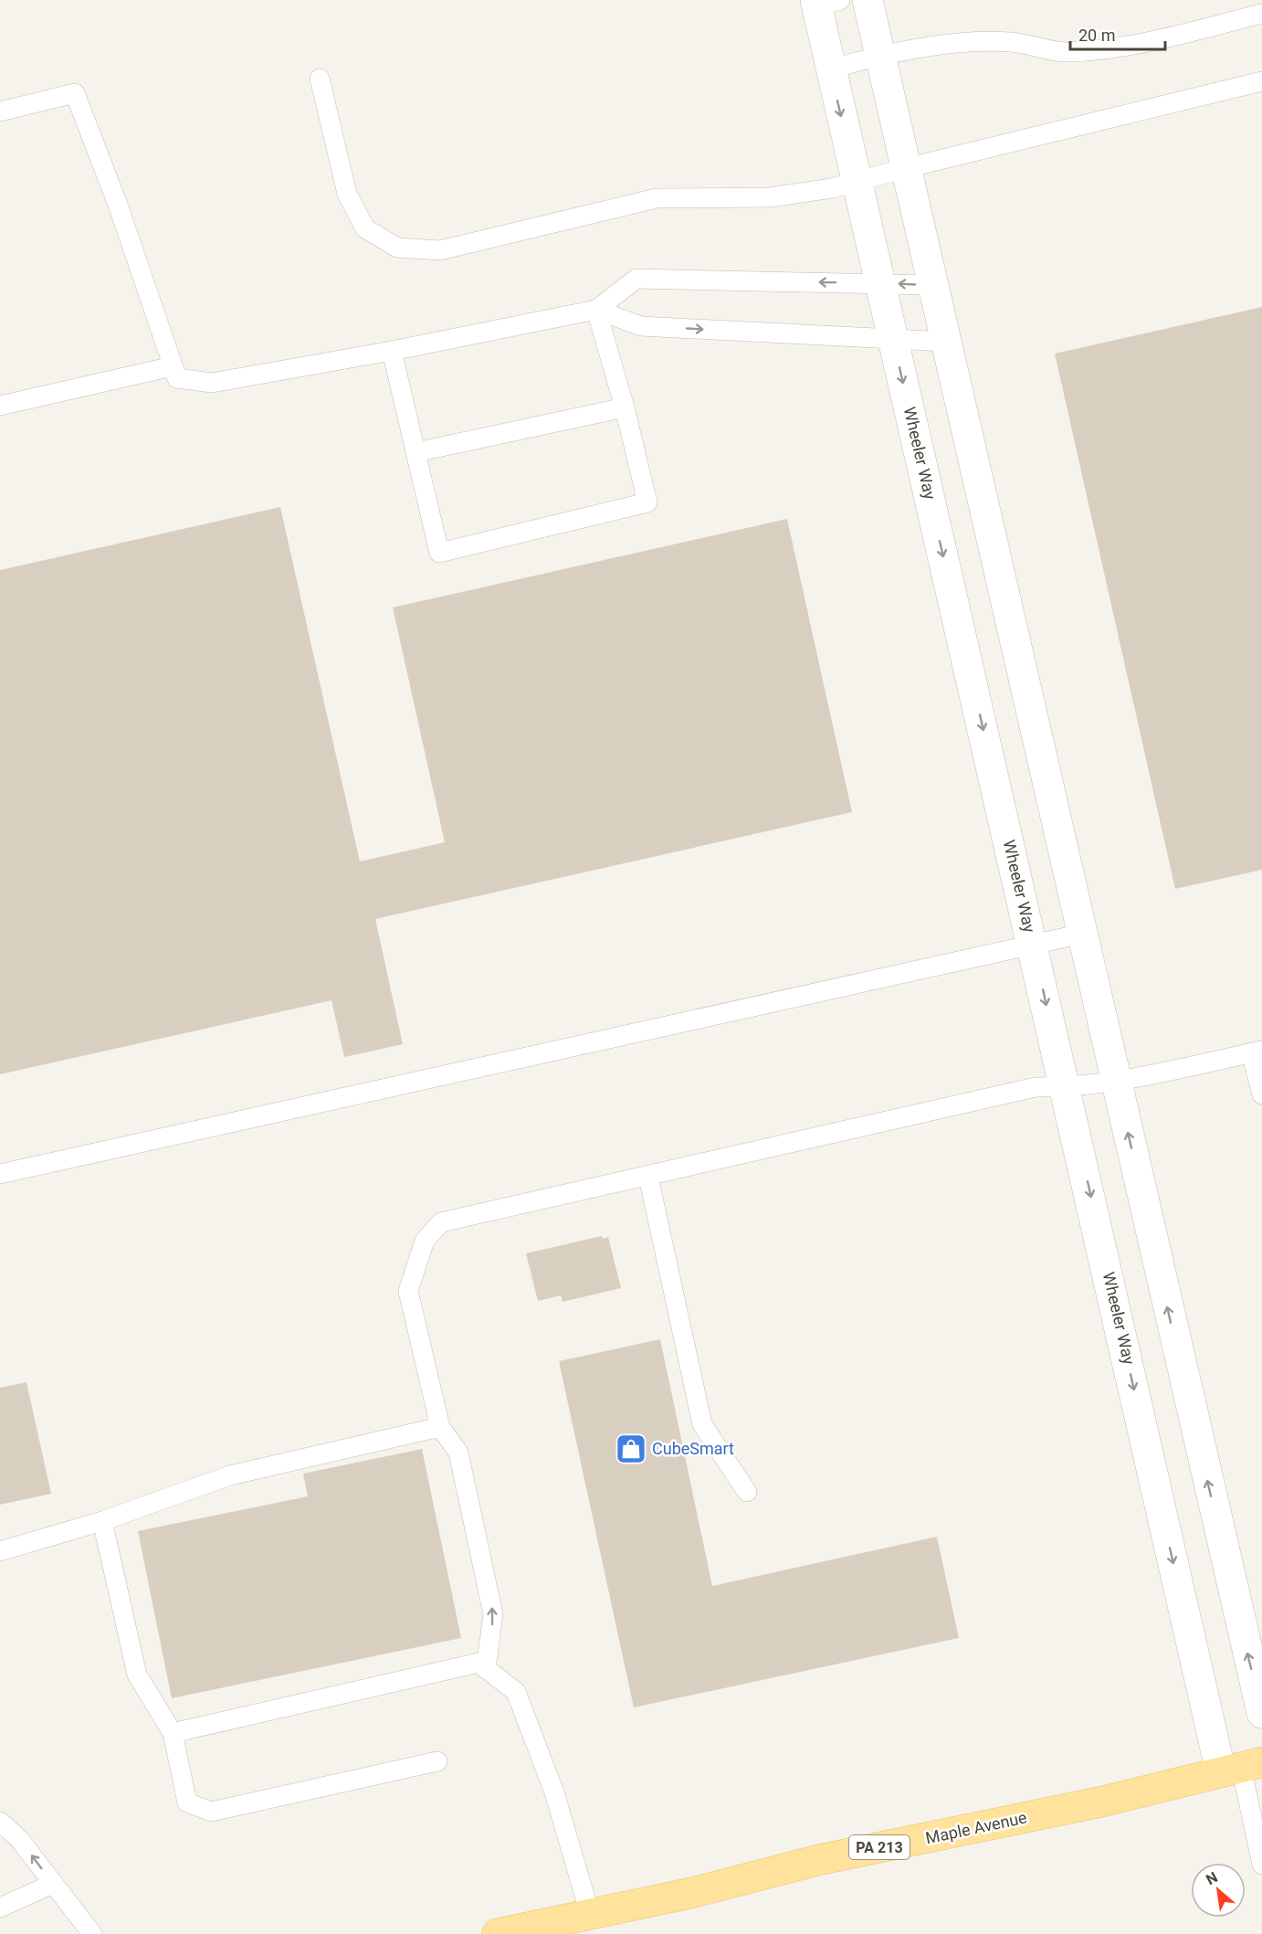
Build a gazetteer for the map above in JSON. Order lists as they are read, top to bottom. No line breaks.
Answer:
{"streets":{"main road":["Maple Avenue","PA 213"],"street":["Wheeler Way"]},"crossings":[["Wheeler Way","Maple Avenue"]],"places":{"shop":["CubeSmart"]},"scale_bar":"20 m","north":"top left"}
